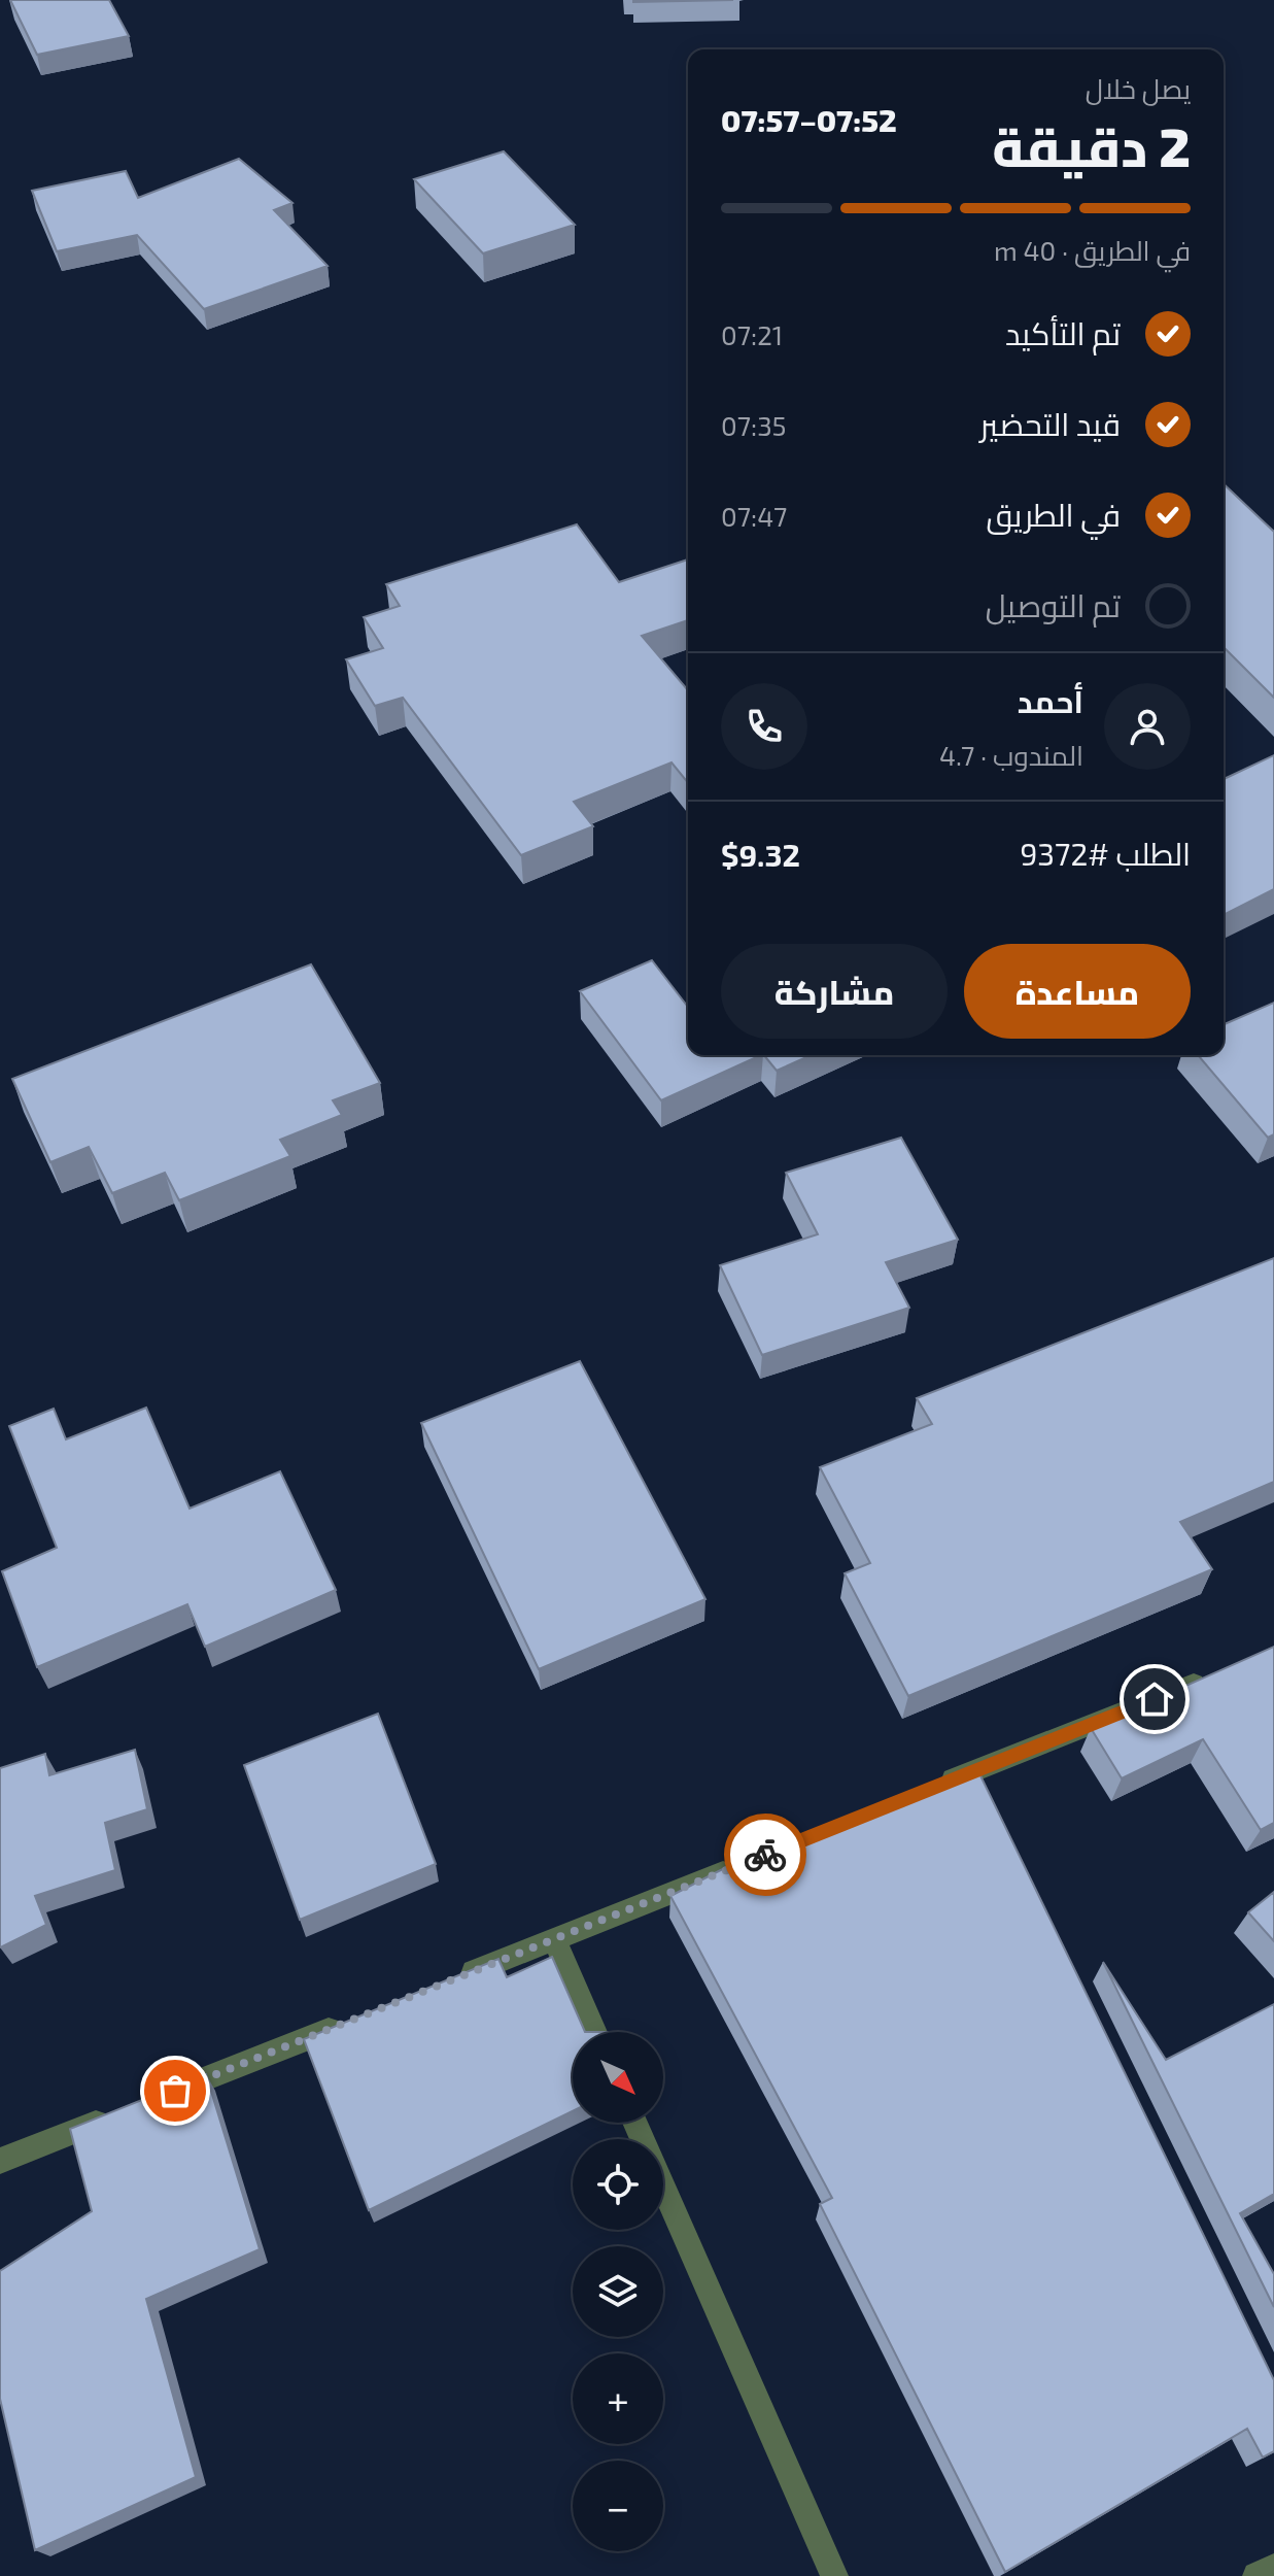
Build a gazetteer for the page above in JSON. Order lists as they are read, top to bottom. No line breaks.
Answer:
{"north":"bottom right","page":{"heading":["2 دقيقة","يصل خلال","07:52–07:57"],"panel":["أحمد","المندوب · 4.7","الطلب #9372","$9.32"],"bar":"في الطريق · 40 m","list":[["تم التأكيد","07:21"],["قيد التحضير","07:35"],["في الطريق","07:47"],"تم التوصيل"],"buttons":["مساعدة","مشاركة"],"map_buttons":["+","−"]}}
